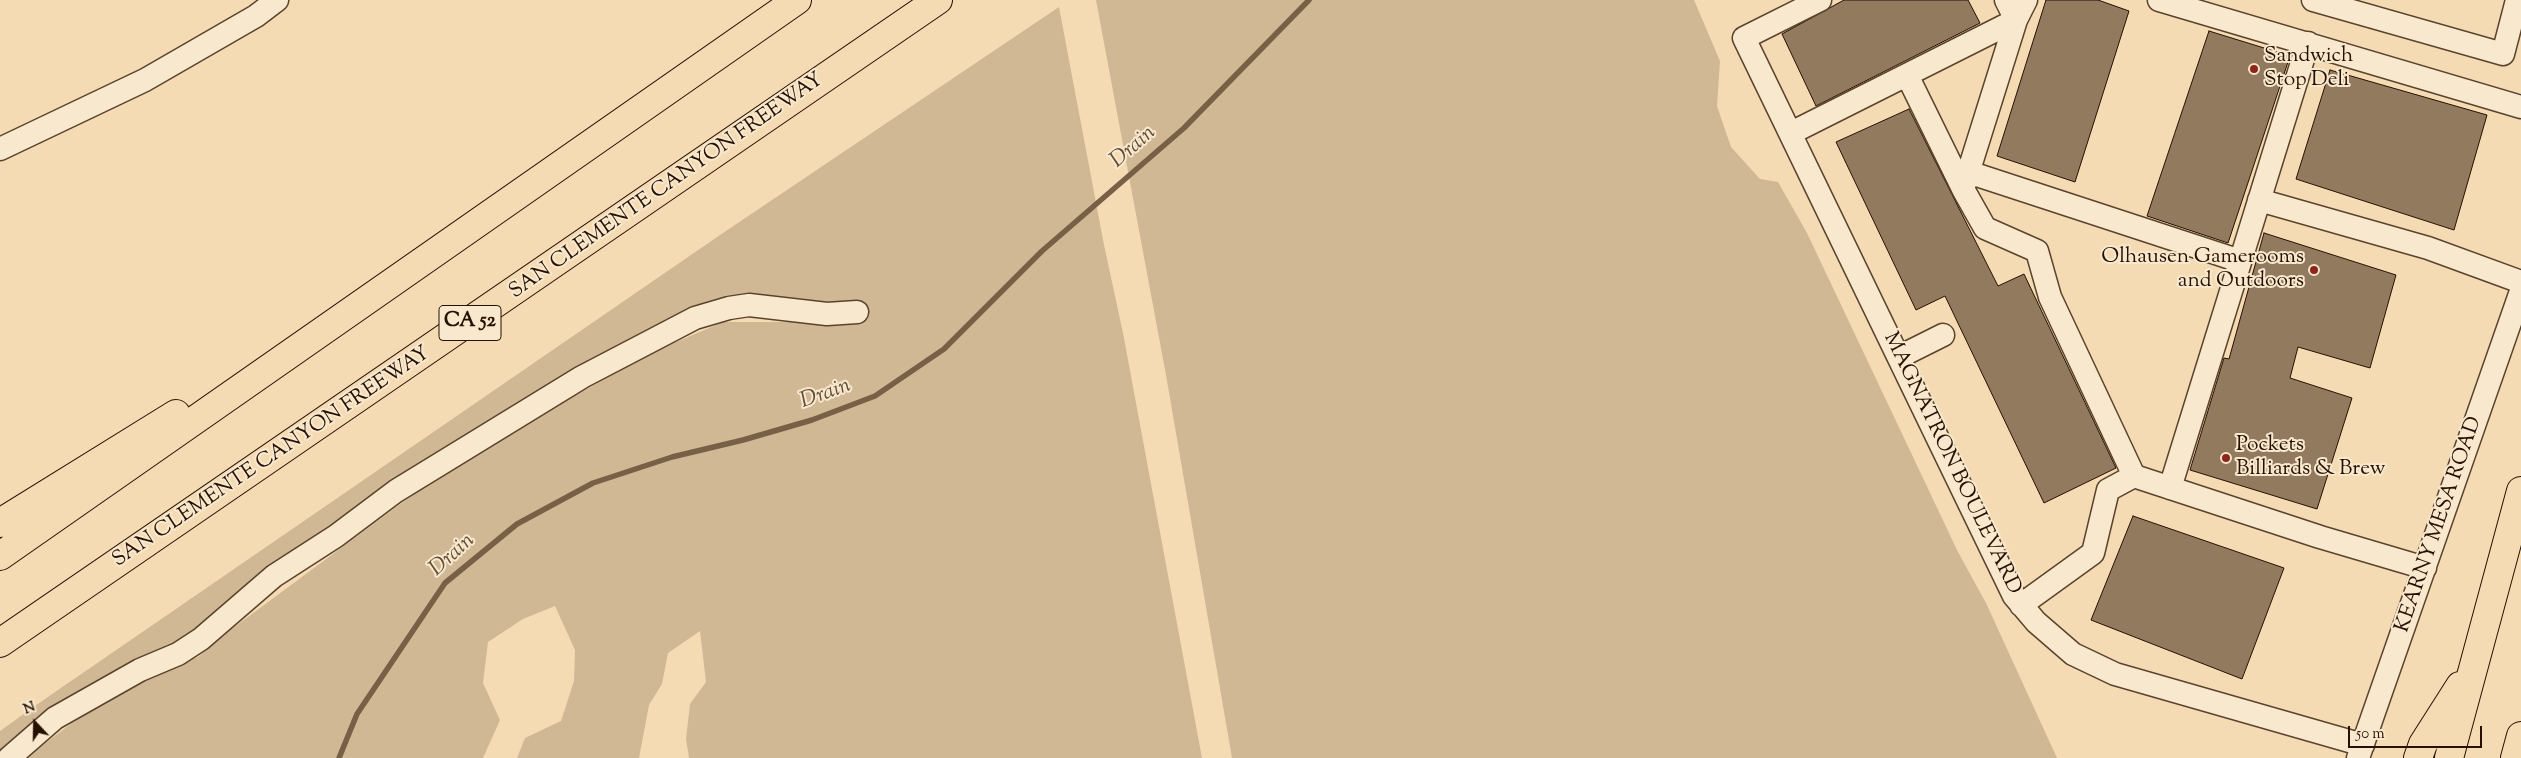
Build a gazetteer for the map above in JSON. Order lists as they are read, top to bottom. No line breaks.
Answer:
{"streets":{"highway":["SAN CLEMENTE CANYON FREEWAY","CA 52"],"street":["MAGNATRON BOULEVARD","KEARNY MESA ROAD"]},"crossings":[["MAGNATRON BOULEVARD","KEARNY MESA ROAD"]],"water":["Drain"],"places":["Sandwich Stop Deli","Olhausen Gamerooms and Outdoors","Pockets Billiards & Brew"],"scale_bar":"50 m","north":"top"}
